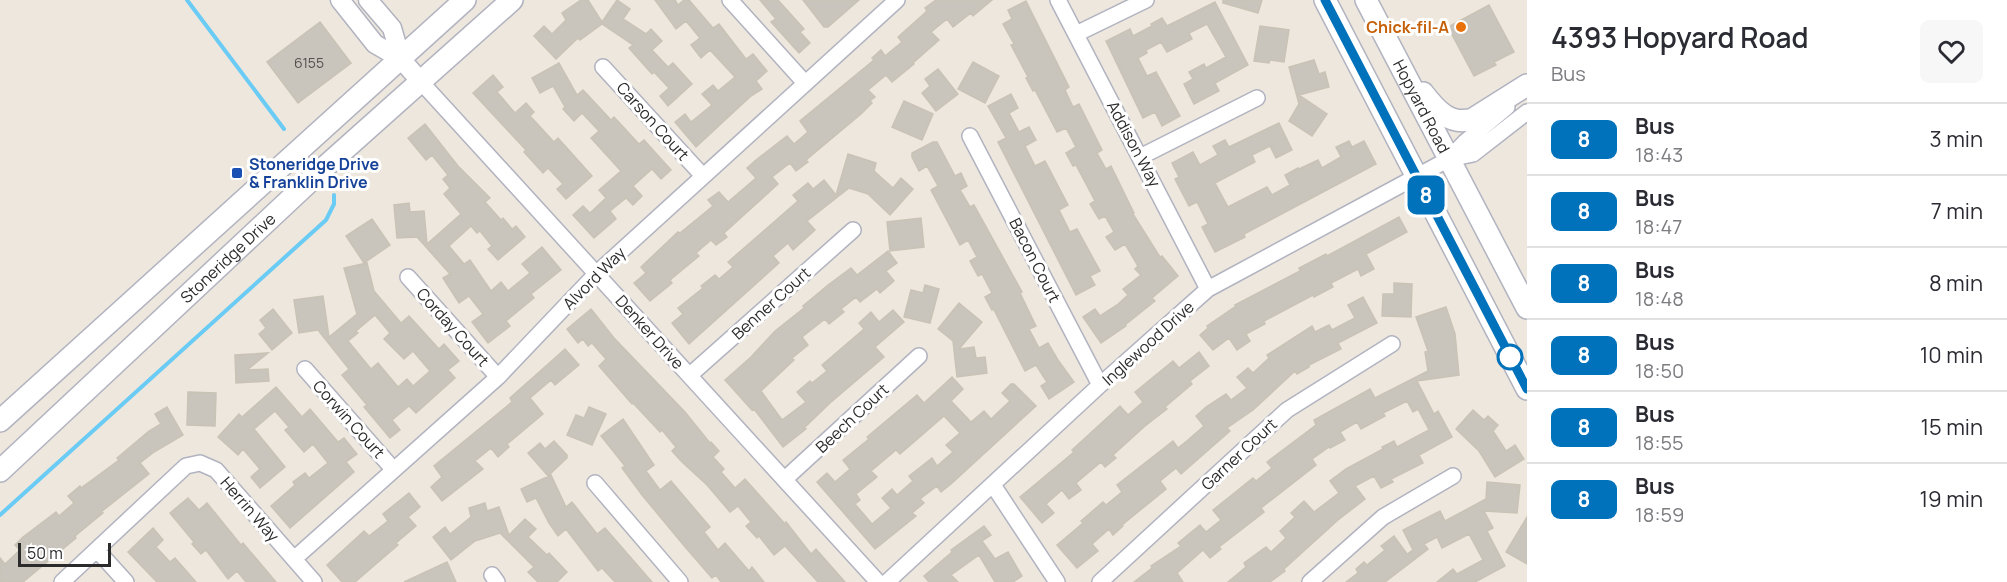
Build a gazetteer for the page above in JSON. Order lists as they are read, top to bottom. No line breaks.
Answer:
{"streets":{"main road":["Hopyard Road","Stoneridge Drive"],"street":["Carson Court","Addison Way","Bacon Court","Alvord Way","Benner Court","Corday Court","Denker Drive","Inglewood Drive","Beech Court","Corwin Court","Garner Court","Herrin Way"]},"crossings":[["Hopyard Road","Inglewood Drive"],["Carson Court","Alvord Way"],["Addison Way","Inglewood Drive"],["Stoneridge Drive","Denker Drive"],["Bacon Court","Inglewood Drive"],["Alvord Way","Corday Court"],["Alvord Way","Denker Drive"],["Alvord Way","Corwin Court"],["Alvord Way","Herrin Way"],["Benner Court","Denker Drive"],["Denker Drive","Beech Court"]],"places":{"other":["Chick-fil-A"],"transit":["Stoneridge Drive & Franklin Drive"]},"lines":["bus line 8"],"house_numbers":["6155"],"scale_bar":"50 m","page":{"on_map":"8","heading":["4393 Hopyard Road","Bus"],"list":[{"mark":"8","name":"Bus","note":"18:43","value":"3 min"},{"mark":"8","name":"Bus","note":"18:47","value":"7 min"},{"mark":"8","name":"Bus","note":"18:48","value":"8 min"},{"mark":"8","name":"Bus","note":"18:50","value":"10 min"},{"mark":"8","name":"Bus","note":"18:55","value":"15 min"},{"mark":"8","name":"Bus","note":"18:59","value":"19 min"}],"scale":"50 m"}}
